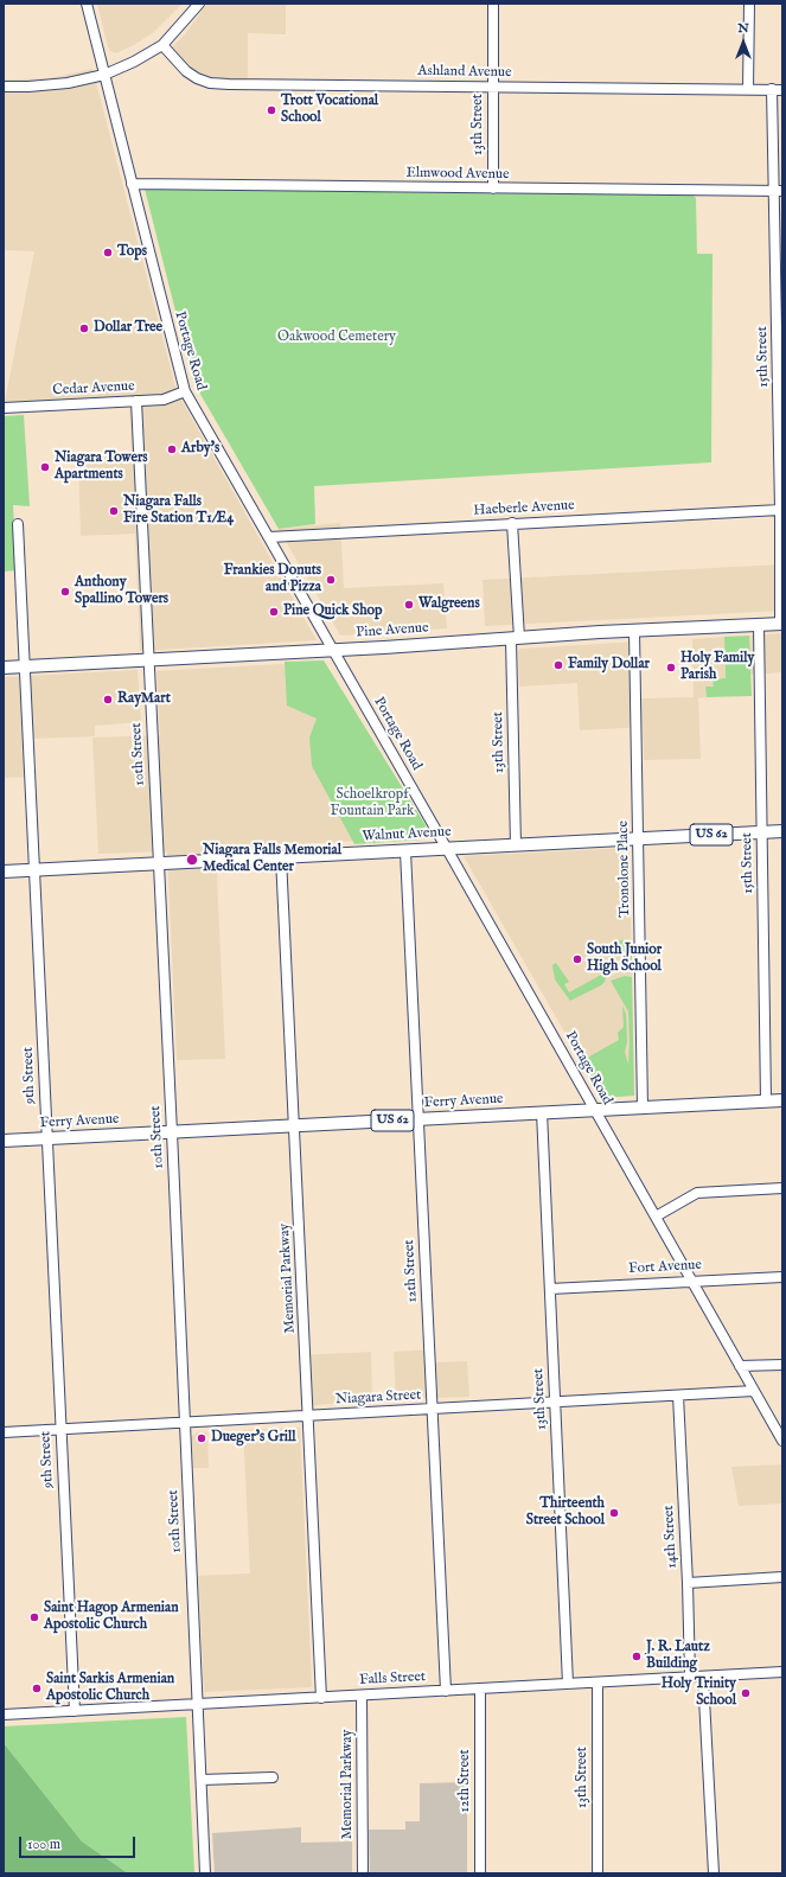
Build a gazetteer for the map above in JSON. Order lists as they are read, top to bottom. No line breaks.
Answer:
{"streets":{"main road":["Pine Avenue","Walnut Avenue","US 62","Ferry Avenue"],"street":["Ashland Avenue","13th Street","Elmwood Avenue","Portage Road","15th Street","Cedar Avenue","Haeberle Avenue","10th Street","Tronolone Place","9th Street","Fort Avenue","12th Street","Memorial Parkway","Niagara Street","14th Street","Falls Street"]},"crossings":[["Ashland Avenue","13th Street"],["Ashland Avenue","15th Street"],["13th Street","Elmwood Avenue"],["13th Street","Haeberle Avenue"],["13th Street","Pine Avenue"],["13th Street","Walnut Avenue"],["13th Street","Ferry Avenue"],["13th Street","Fort Avenue"],["13th Street","Niagara Street"],["13th Street","Falls Street"],["Elmwood Avenue","Portage Road"],["Elmwood Avenue","15th Street"],["Portage Road","Cedar Avenue"],["Portage Road","Haeberle Avenue"],["Portage Road","Pine Avenue"],["Portage Road","Walnut Avenue"],["Portage Road","Ferry Avenue"],["Portage Road","Fort Avenue"],["Portage Road","Niagara Street"],["15th Street","Haeberle Avenue"],["15th Street","Pine Avenue"],["15th Street","Walnut Avenue"],["15th Street","Ferry Avenue"],["Cedar Avenue","10th Street"],["Pine Avenue","10th Street"],["Pine Avenue","Tronolone Place"],["Pine Avenue","9th Street"],["10th Street","Walnut Avenue"],["10th Street","Ferry Avenue"],["10th Street","Niagara Street"],["10th Street","Falls Street"],["Walnut Avenue","Tronolone Place"],["Walnut Avenue","9th Street"],["Walnut Avenue","12th Street"],["Walnut Avenue","Memorial Parkway"],["Tronolone Place","Ferry Avenue"],["9th Street","Ferry Avenue"],["9th Street","Niagara Street"],["9th Street","Falls Street"],["Ferry Avenue","12th Street"],["Ferry Avenue","Memorial Parkway"],["12th Street","Niagara Street"],["12th Street","Falls Street"],["Memorial Parkway","Niagara Street"],["Memorial Parkway","Falls Street"],["Niagara Street","14th Street"],["14th Street","Falls Street"]],"parks":["Oakwood Cemetery","Schoelkropf Fountain Park"],"places":["Trott Vocational School","Tops","Dollar Tree","Arby's","Niagara Towers Apartments","Niagara Falls Fire Station T1/E4","Frankies Donuts and Pizza","Anthony Spallino Towers","Walgreens","Pine Quick Shop","Family Dollar","Holy Family Parish","RayMart","Niagara Falls Memorial Medical Center","South Junior High School","Dueger's Grill","Thirteenth Street School","Saint Hagop Armenian Apostolic Church","J. R. Lautz Building","Saint Sarkis Armenian Apostolic Church","Holy Trinity School"],"scale_bar":"100 m","north":"top"}
